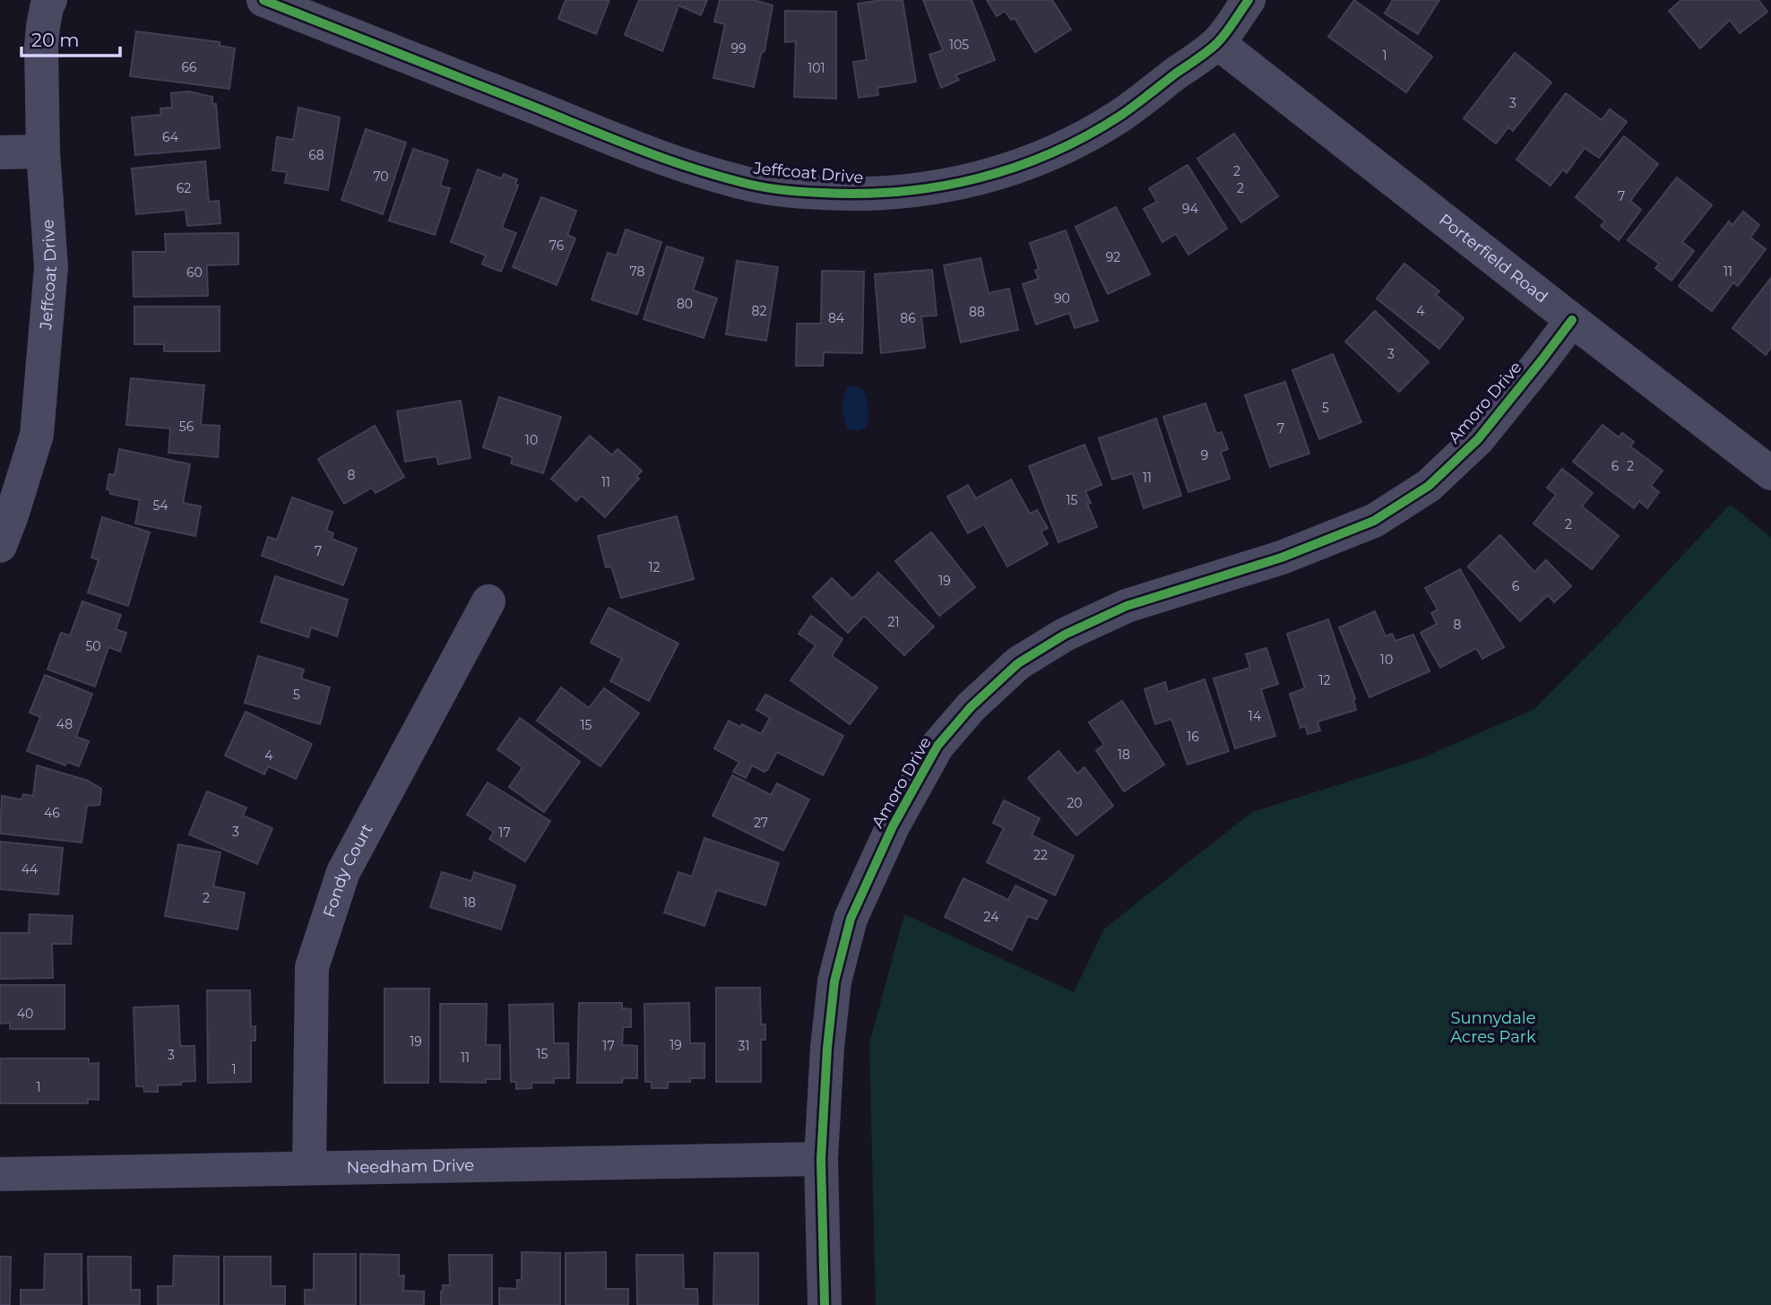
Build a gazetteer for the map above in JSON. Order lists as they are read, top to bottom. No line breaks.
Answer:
{"streets":{"street":["Jeffcoat Drive","Porterfield Road","Amoro Drive","Fondy Court","Needham Drive"]},"crossings":[["Jeffcoat Drive","Porterfield Road"],["Porterfield Road","Amoro Drive"],["Amoro Drive","Needham Drive"],["Fondy Court","Needham Drive"]],"parks":["Sunnydale Acres Park"],"house_numbers":["105","99","1","66","101","3","64","68","2","70","62","2","7","94","76","92","78","11","60","90","80","82","4","88","84","86","3","5","56","7","10","9","6","2","8","11","11","15","54","2","7","12","19","6","21","8","50","10","12","5","14","48","15","16","18","4","20","46","27","3","17","22","44","2","18","24","40","19","19","17","31","15","3","11","1","1"],"scale_bar":"20 m"}
